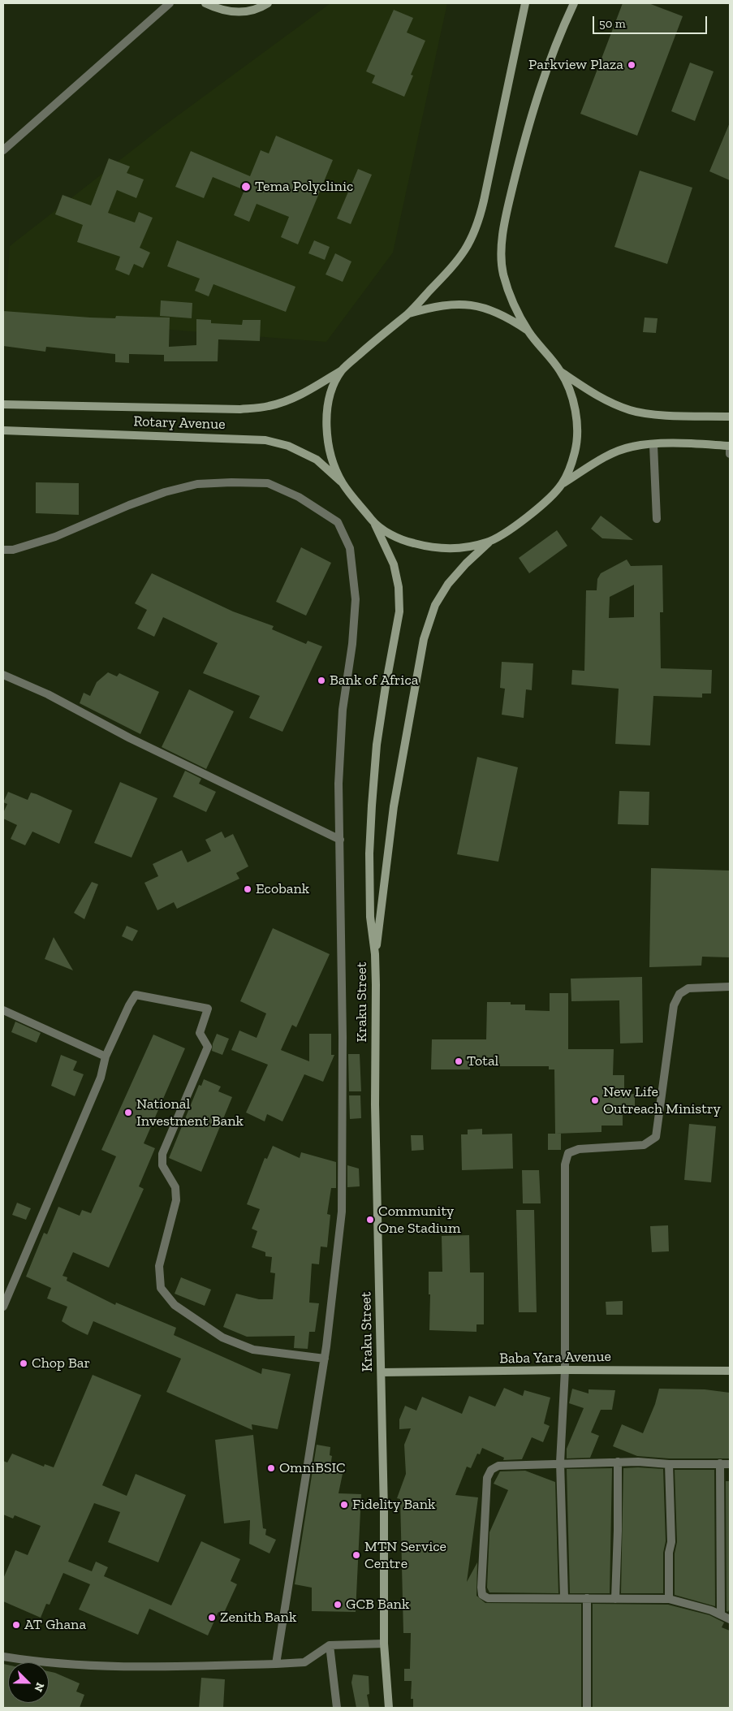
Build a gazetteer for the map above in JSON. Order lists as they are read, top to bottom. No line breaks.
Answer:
{"streets":{"main road":["Rotary Avenue","Kraku Street","Baba Yara Avenue"]},"crossings":[["Kraku Street","Baba Yara Avenue"]],"places":["Parkview Plaza","Tema Polyclinic","Bank of Africa","Ecobank","Total","New Life Outreach Ministry","National Investment Bank","Community One Stadium","Chop Bar","OmniBSIC","Fidelity Bank","MTN Service Centre","GCB Bank","Zenith Bank","AT Ghana"],"scale_bar":"50 m","north":"bottom right"}
